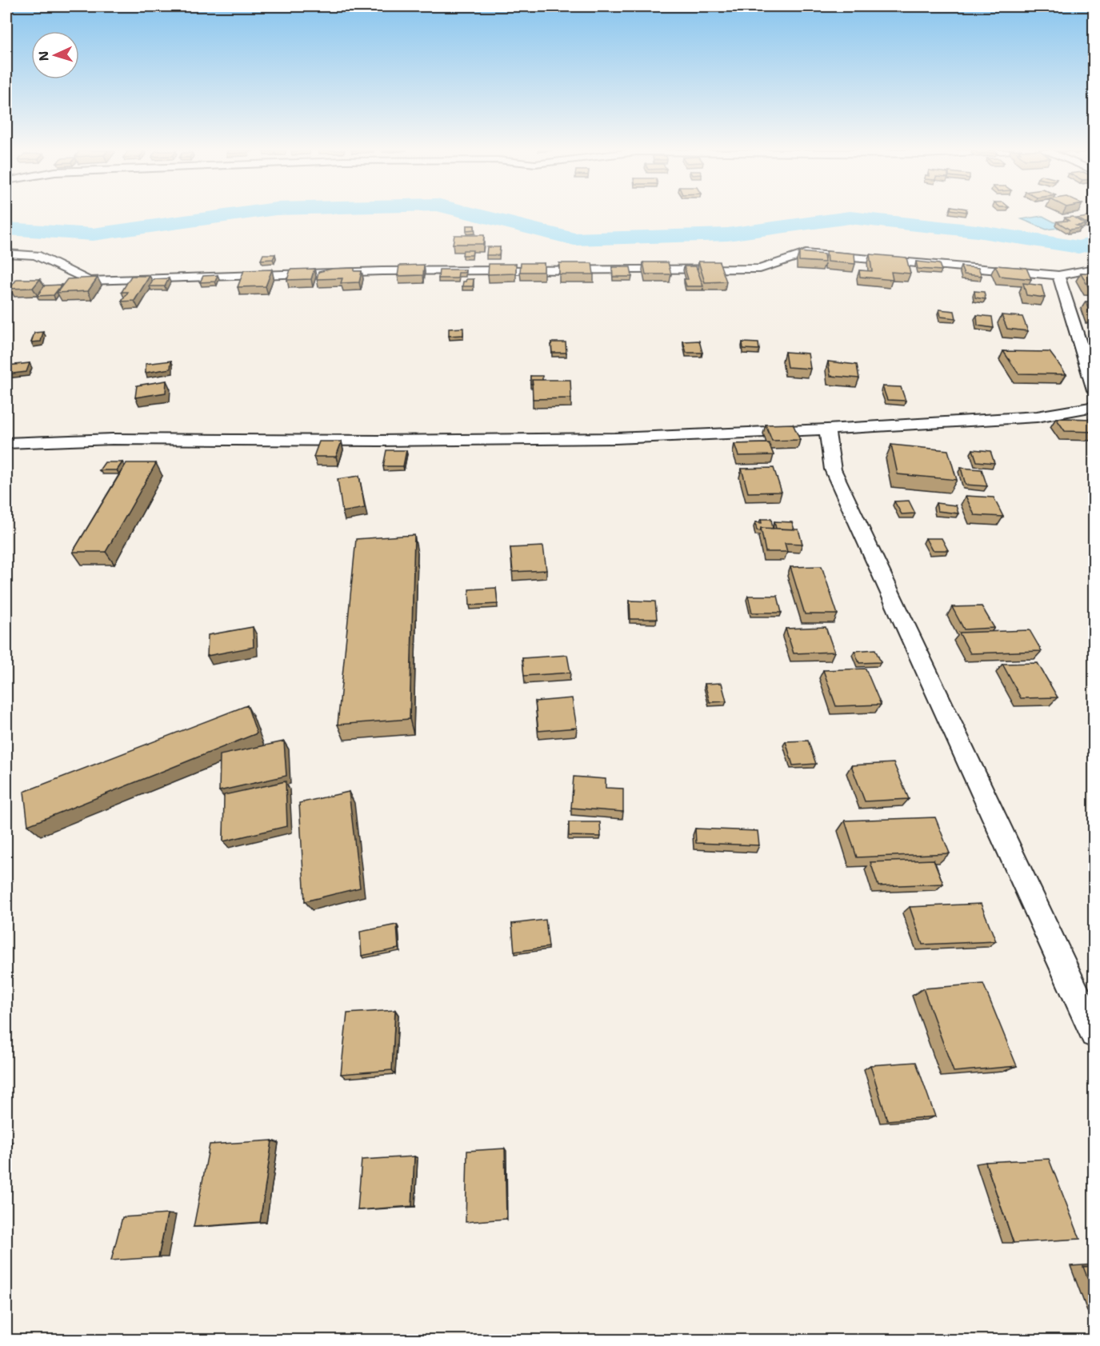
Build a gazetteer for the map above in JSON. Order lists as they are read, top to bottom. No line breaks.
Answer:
{"north":"left"}
